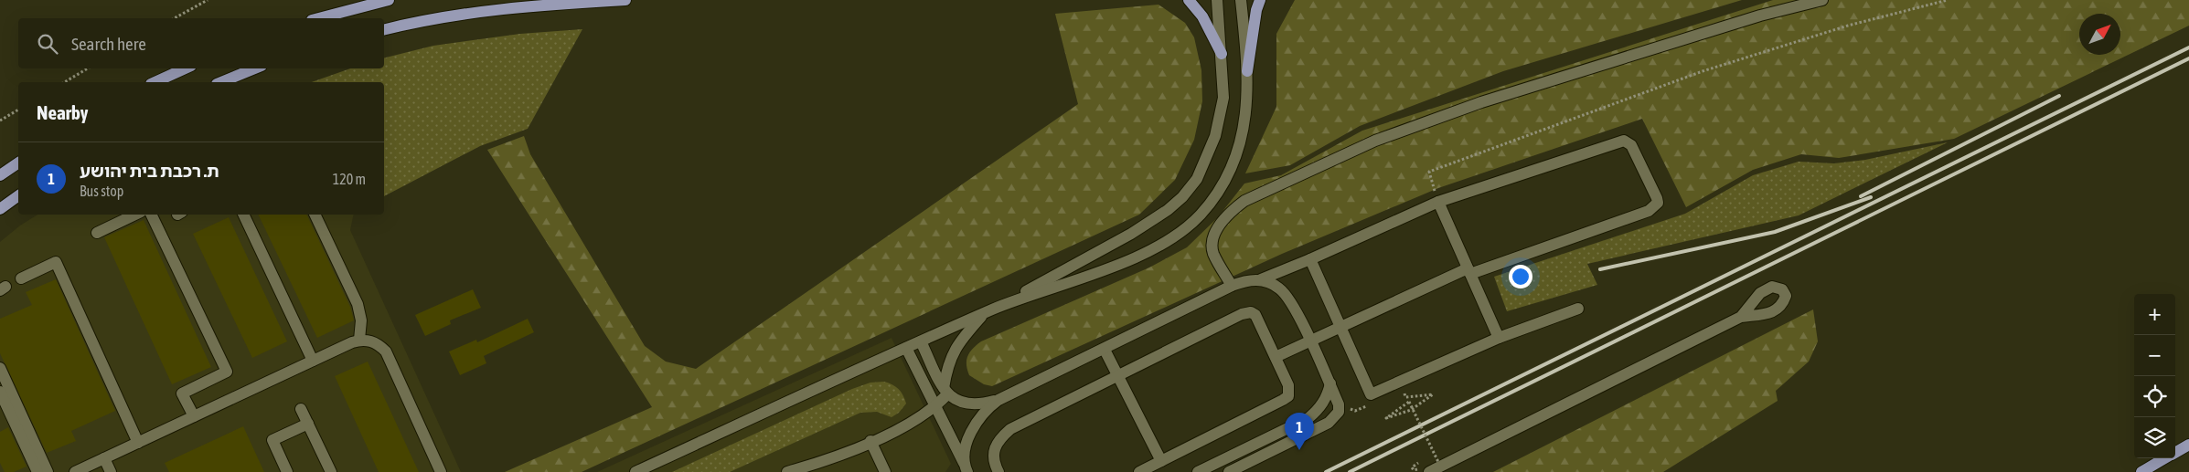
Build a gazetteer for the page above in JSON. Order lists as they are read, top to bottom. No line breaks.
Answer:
{"north":"top right","page":{"search":"Search here","heading":"Nearby","list":[{"mark":"1","name":"ת. רכבת בית יהושע","note":"Bus stop","value":"120 m"}],"map_buttons":["+","−"],"pins":"1"}}
